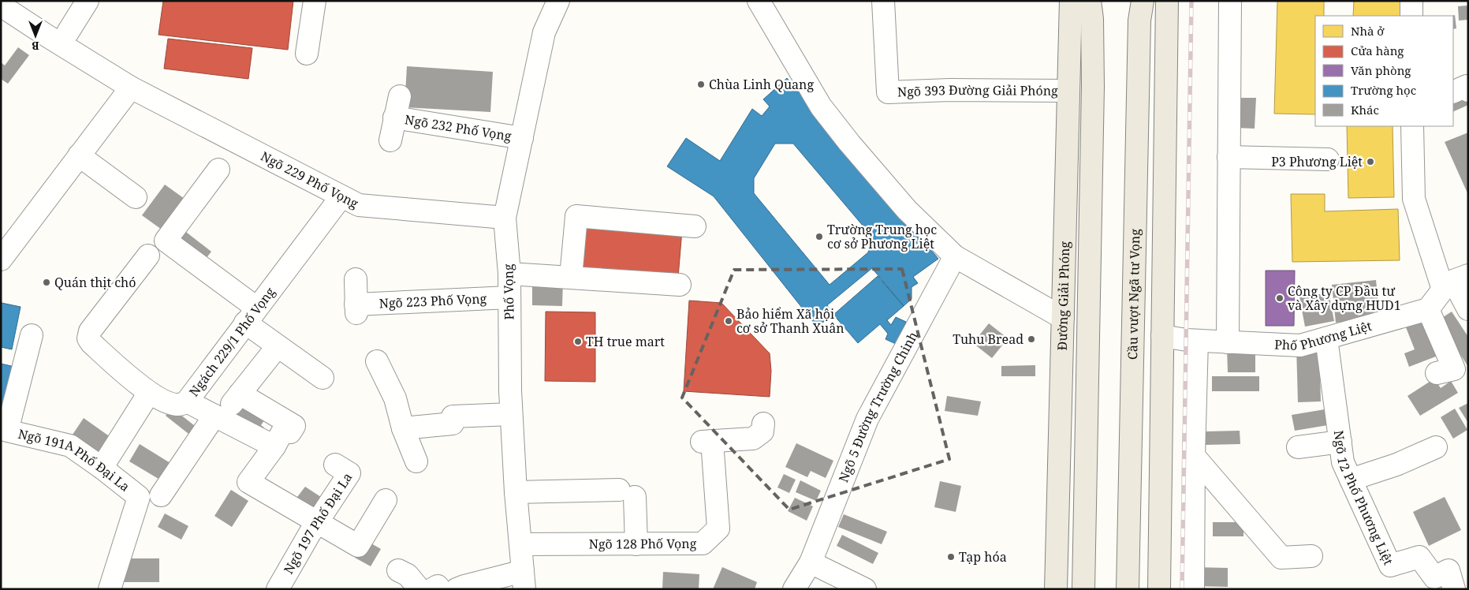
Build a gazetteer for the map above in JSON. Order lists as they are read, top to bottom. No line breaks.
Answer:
{"streets":{"main road":["Đường Giải Phóng","Cầu vượt Ngã tư Vọng"],"street":["Ngõ 393 Đường Giải Phóng","Ngõ 232 Phố Vọng","Ngõ 229 Phố Vọng","Phố Vọng","Ngõ 223 Phố Vọng","Phố Phương Liệt","Ngách 229/1 Phố Vọng","Ngõ 5 Đường Trường Chinh","Ngõ 191A Phố Đại La","Ngõ 12 Phố Phương Liệt","Ngõ 197 Phố Đại La","Ngõ 128 Phố Vọng"]},"crossings":[["Ngõ 393 Đường Giải Phóng","Đường Giải Phóng"],["Ngõ 232 Phố Vọng","Phố Vọng"],["Ngõ 229 Phố Vọng","Phố Vọng"],["Ngõ 229 Phố Vọng","Ngách 229/1 Phố Vọng"],["Phố Vọng","Ngõ 223 Phố Vọng"],["Phố Vọng","Ngõ 128 Phố Vọng"],["Phố Phương Liệt","Ngõ 12 Phố Phương Liệt"]],"places":["Chùa Linh Quang","P3 Phương Liệt","Trường Trung học cơ sở Phương Liệt","Quán thịt chó","Công ty CP Đầu tư và Xây dựng HUD1","Bảo hiểm Xã hội cơ sở Thanh Xuân","Tuhu Bread","TH true mart","Tạp hóa"],"legend":["Nhà ở","Cửa hàng","Văn phòng","Trường học","Khác"],"north":"bottom"}
